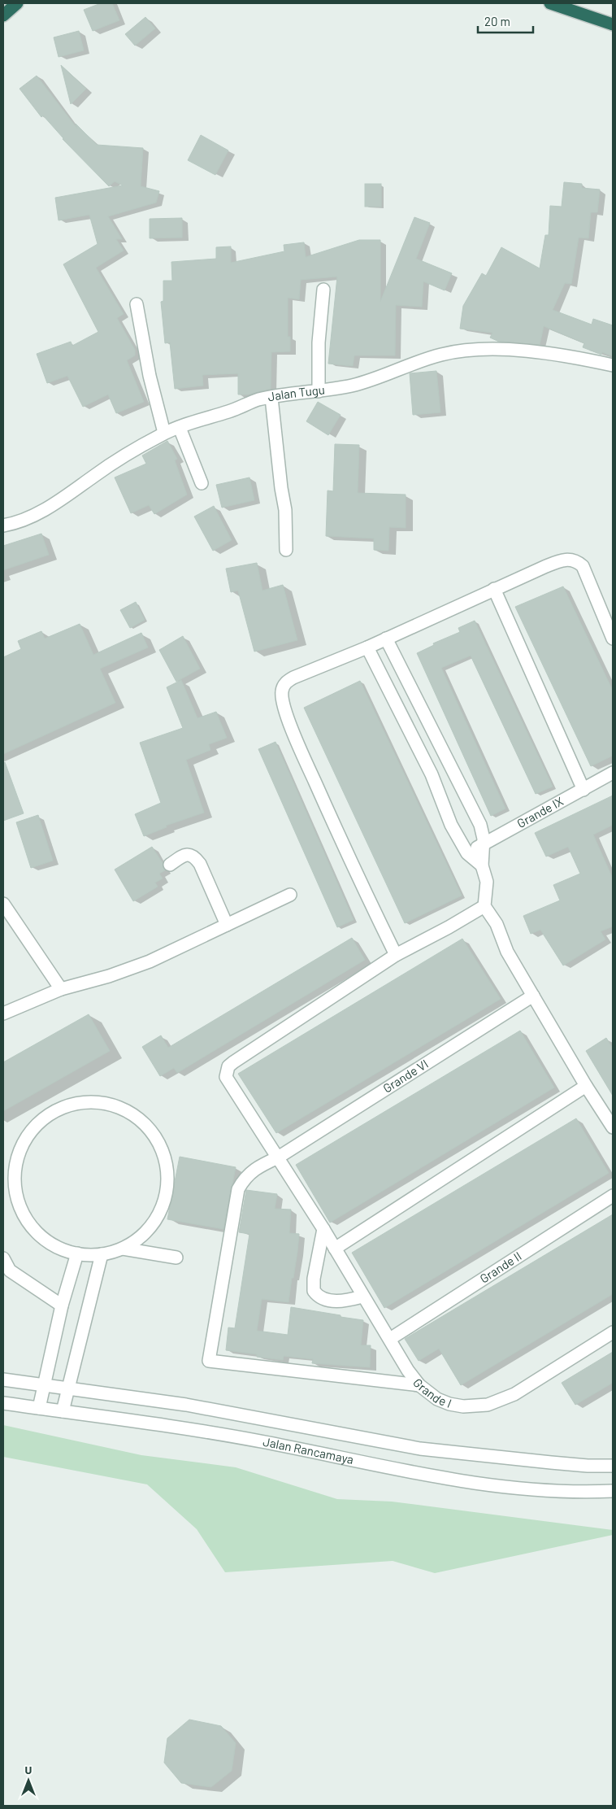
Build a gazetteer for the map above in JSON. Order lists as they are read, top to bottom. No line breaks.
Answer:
{"streets":{"street":["Jalan Tugu","Grande IX","Grande VI","Grande II","Grande I","Jalan Rancamaya"]},"crossings":[["Grande VI","Grande I"]],"scale_bar":"20 m","north":"top"}
